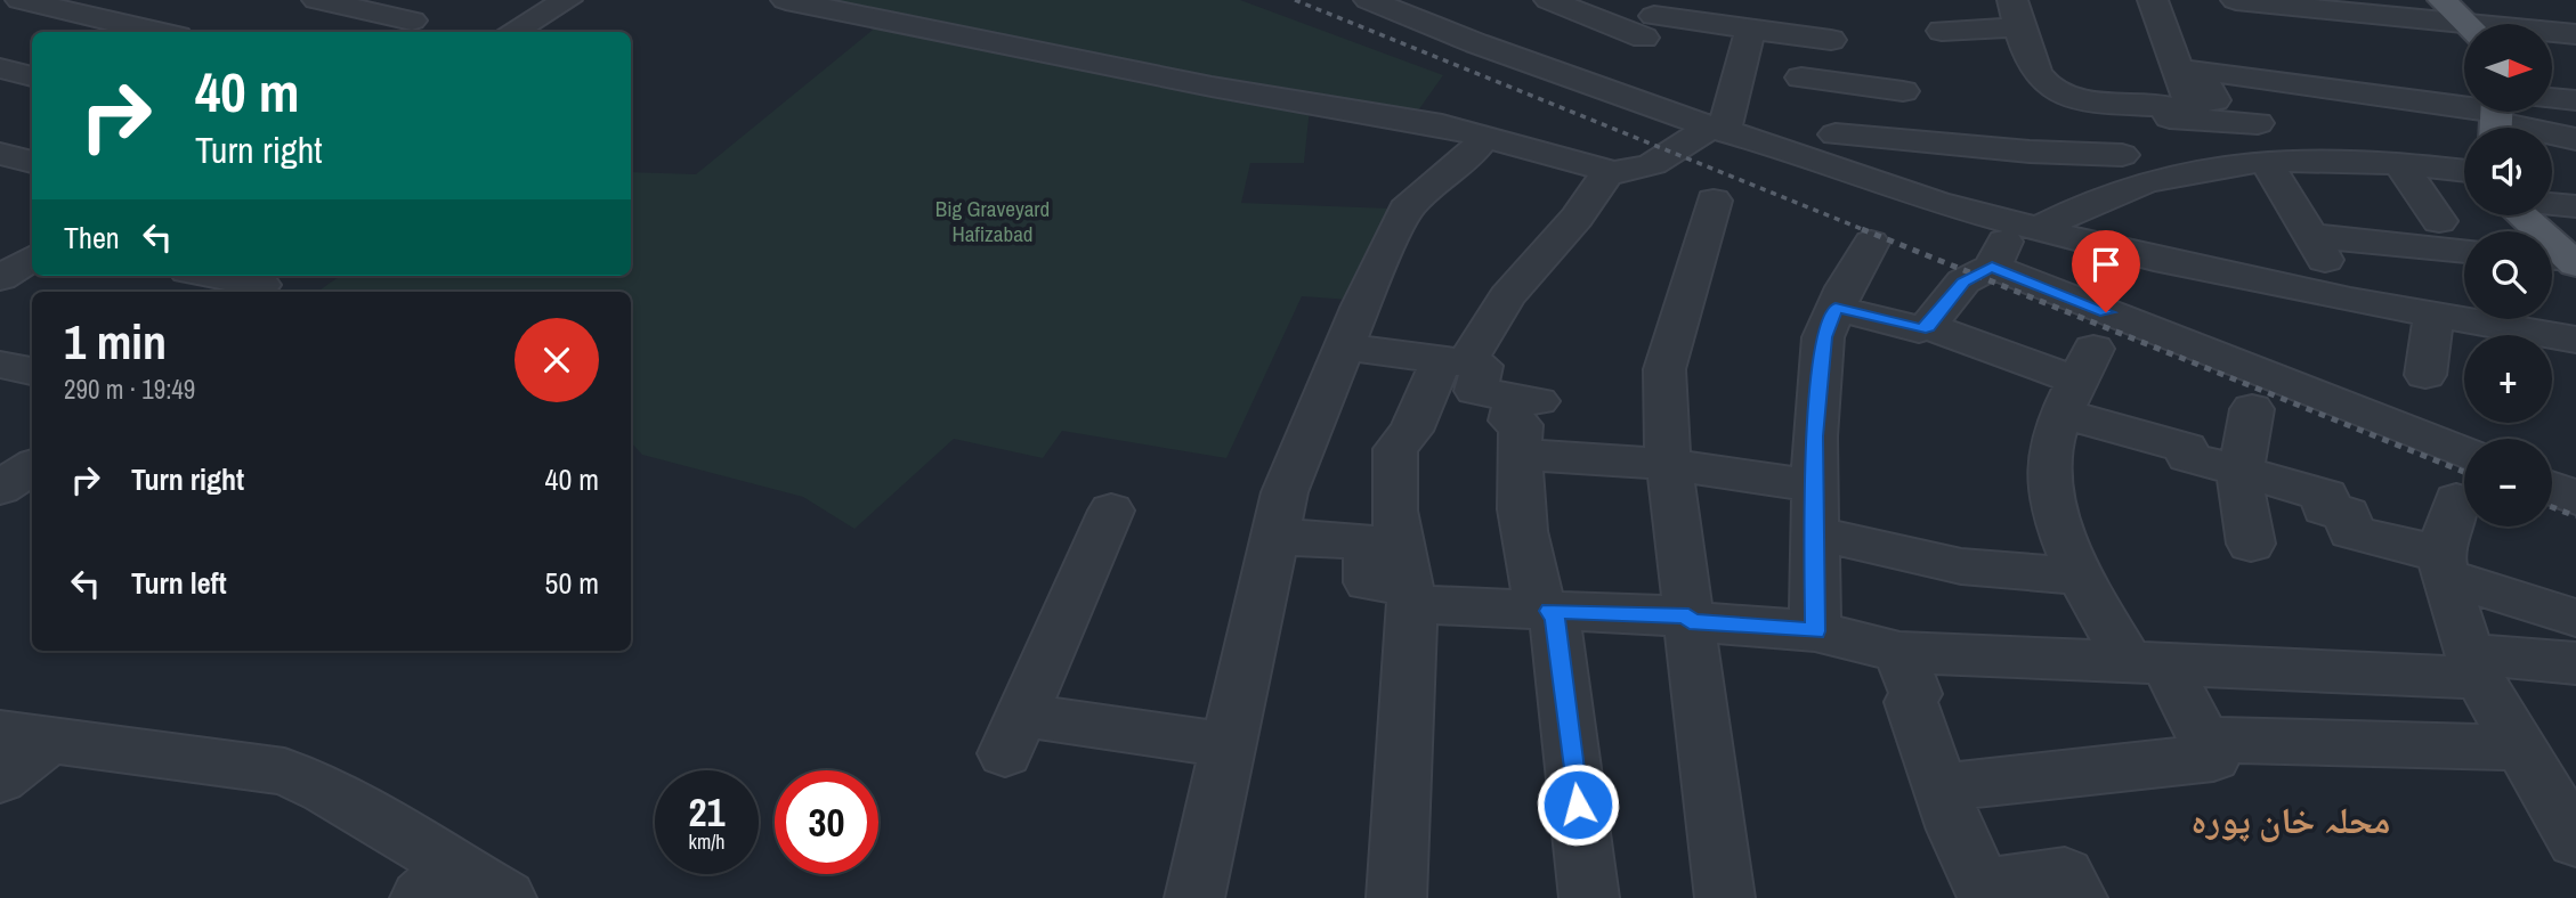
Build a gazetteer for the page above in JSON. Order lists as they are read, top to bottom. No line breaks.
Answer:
{"districts":["محلہ خان پورہ"],"parks":["Big Graveyard Hafizabad"],"north":"right","page":{"map_buttons":["+","−"],"turn":["40 m","Turn right"],"then":"Then","heading":["1 min","290 m · 19:49"],"list":[{"name":"Turn right","value":"40 m"},{"name":"Turn left","value":"50 m"}],"speed":"21 km/h","limit":"30"}}
